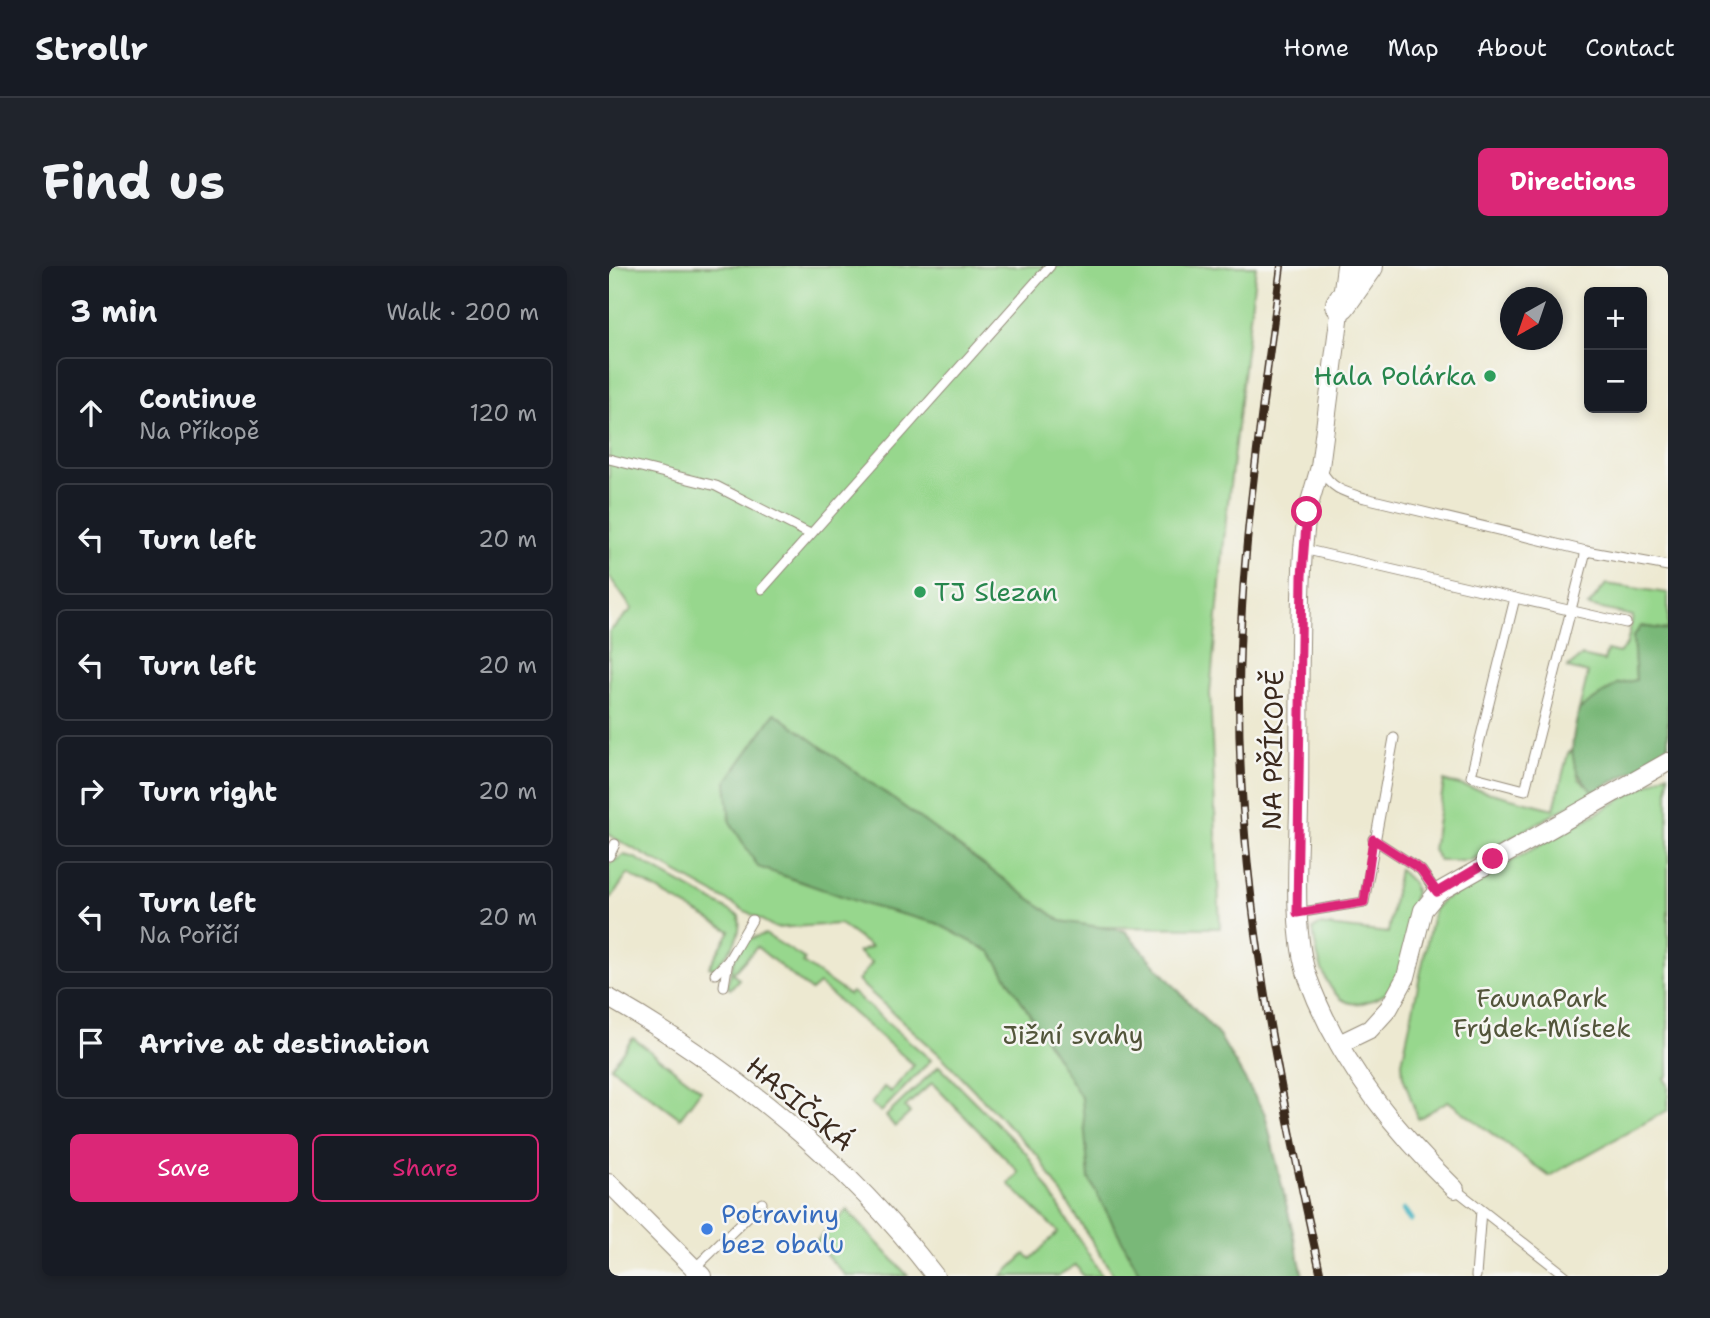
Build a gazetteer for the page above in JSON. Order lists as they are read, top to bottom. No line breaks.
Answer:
{"streets":{"street":["NA PŘÍKOPĚ","HASIČSKÁ"]},"parks":["FaunaPark Frýdek-Místek","Jižní svahy"],"places":["Hala Polárka","TJ Slezan","Potraviny bez obalu"],"north":"bottom left","page":{"header":"Strollr","nav":["Home","Map","About","Contact"],"buttons":["Directions",["Save","Share"]],"title":"Find us","heading":["3 min","Walk · 200 m"],"map_buttons":["+","−"],"list":[["Continue","Na Příkopě","120 m"],["Turn left","20 m"],["Turn left","20 m"],["Turn right","20 m"],["Turn left","Na Poříčí","20 m"],"Arrive at destination"]}}
